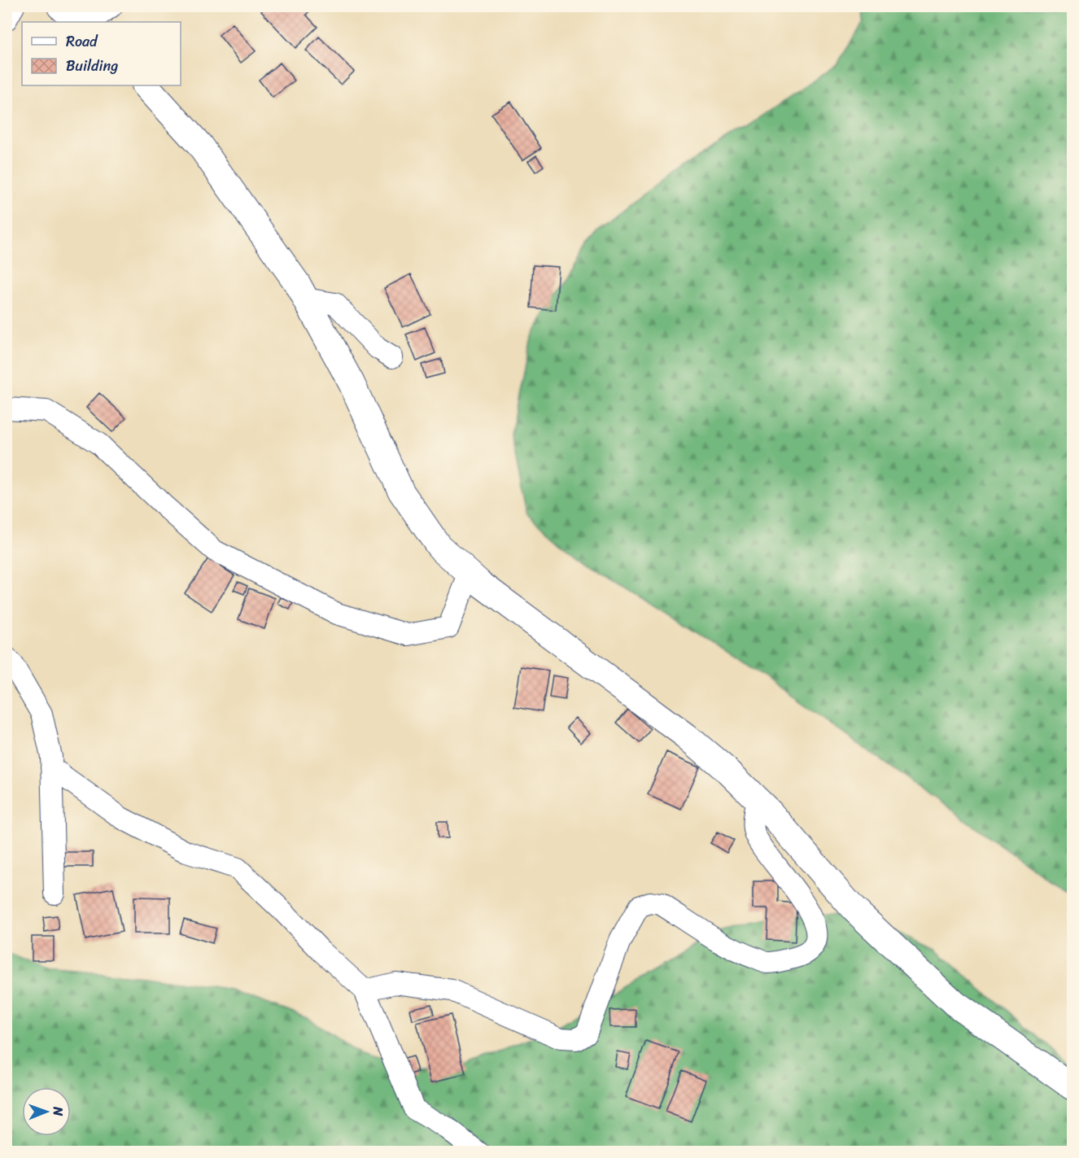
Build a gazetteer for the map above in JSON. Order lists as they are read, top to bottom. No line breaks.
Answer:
{"legend":["Road","Building"],"north":"right"}
